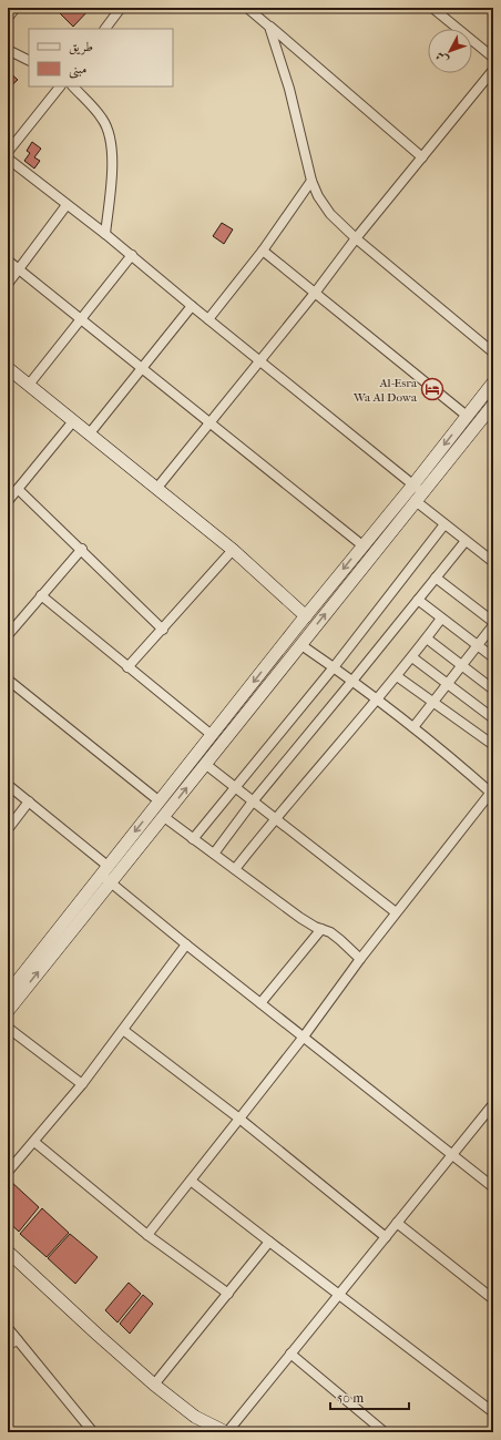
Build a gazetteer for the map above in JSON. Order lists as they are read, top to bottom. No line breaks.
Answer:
{"places":{"hotel":["Al-Esra Wa Al Dowa"]},"legend":["طريق","مبنى"],"scale_bar":"50 m","north":"bottom left"}
